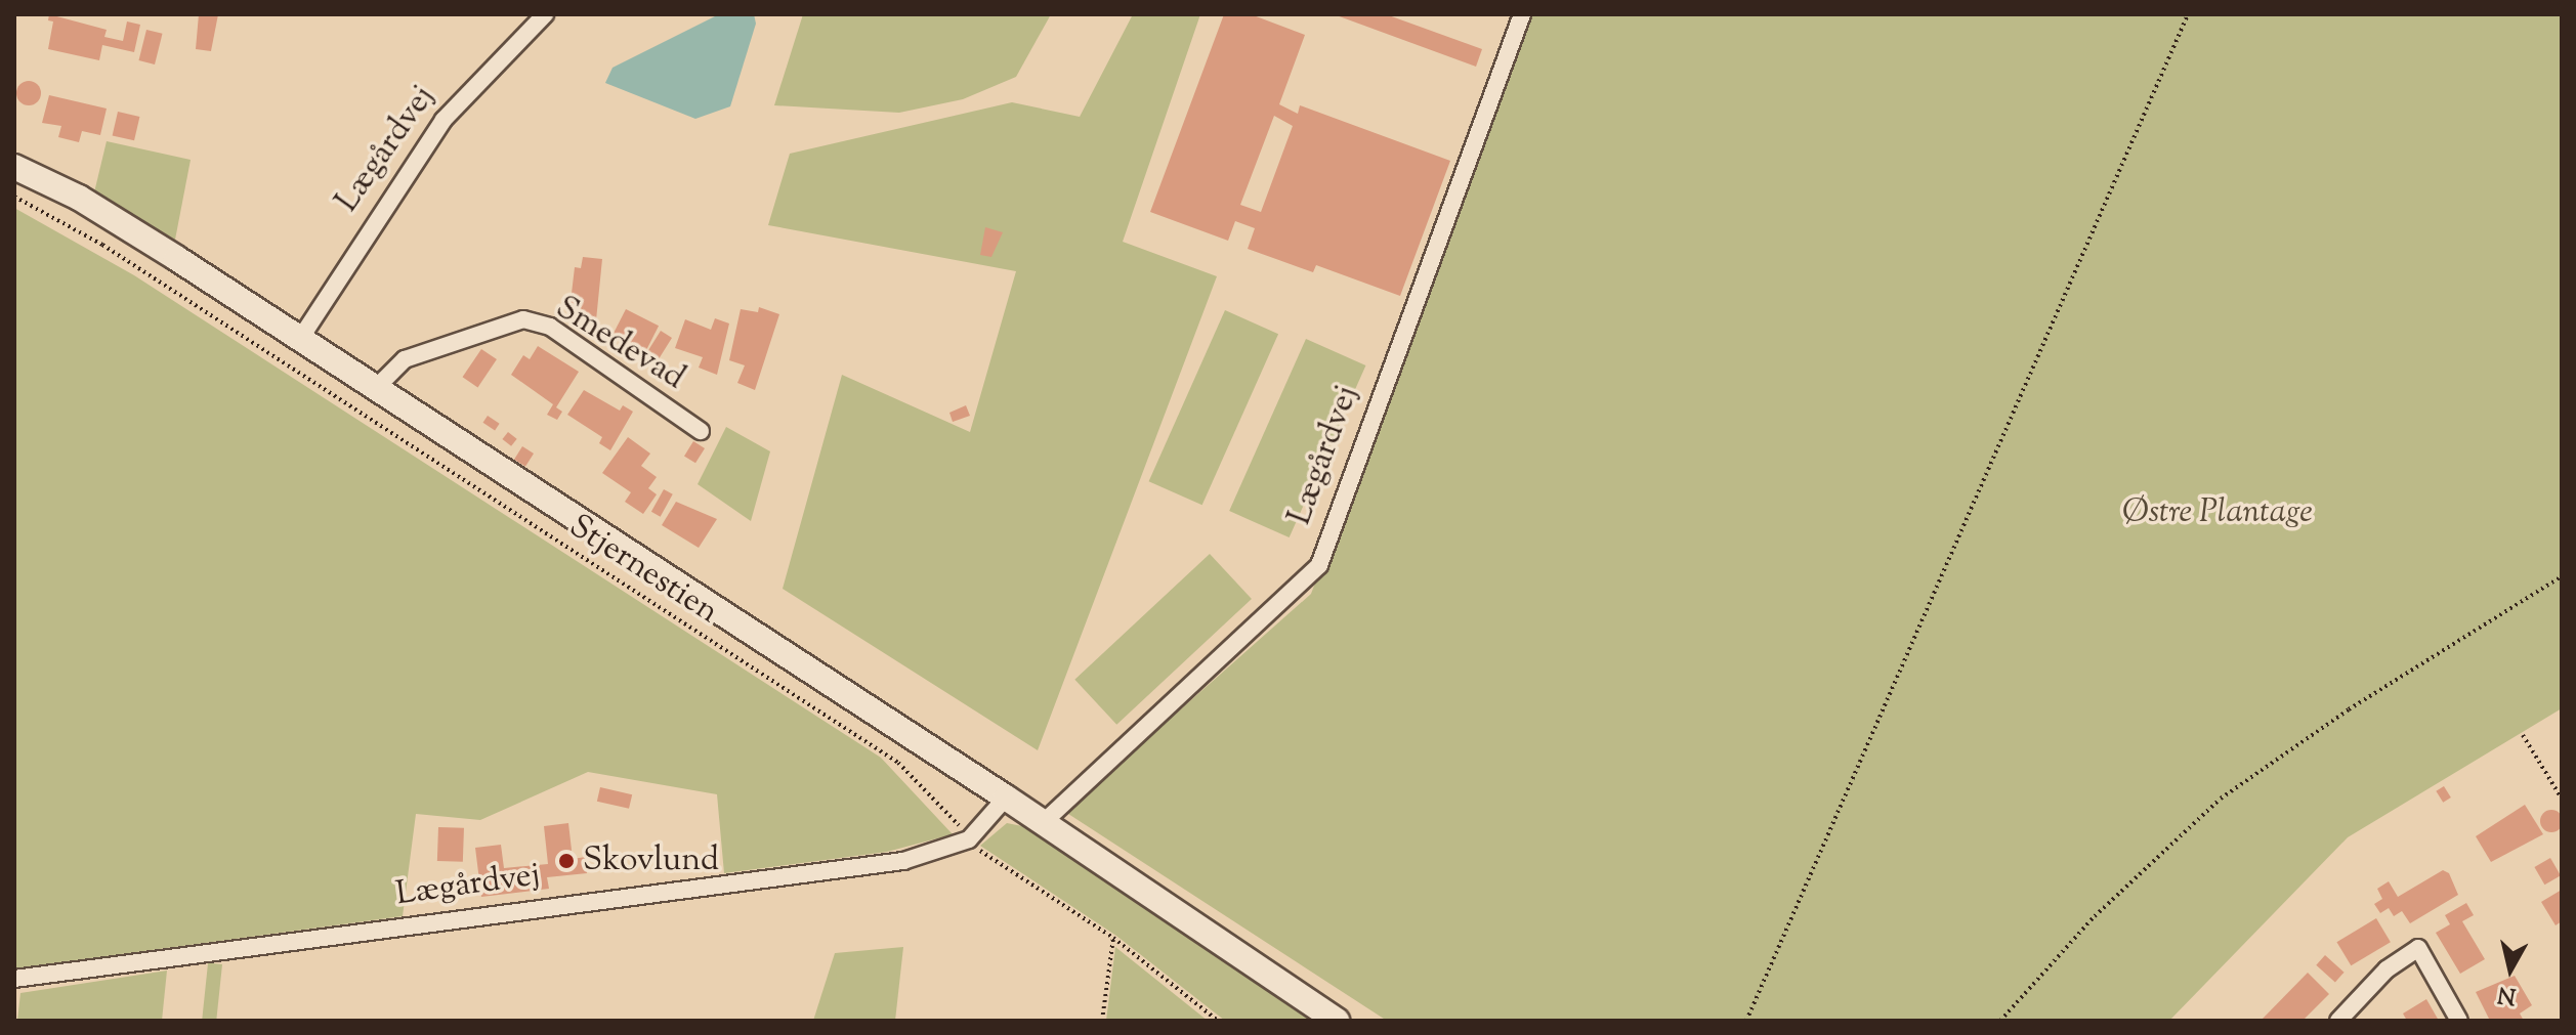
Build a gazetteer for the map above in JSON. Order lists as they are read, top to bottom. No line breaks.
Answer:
{"streets":{"street":["Lægårdvej","Smedevad"],"path":["Stjernestien"]},"crossings":[["Lægårdvej","Stjernestien"]],"parks":["Østre Plantage"],"places":["Skovlund"],"north":"bottom"}
